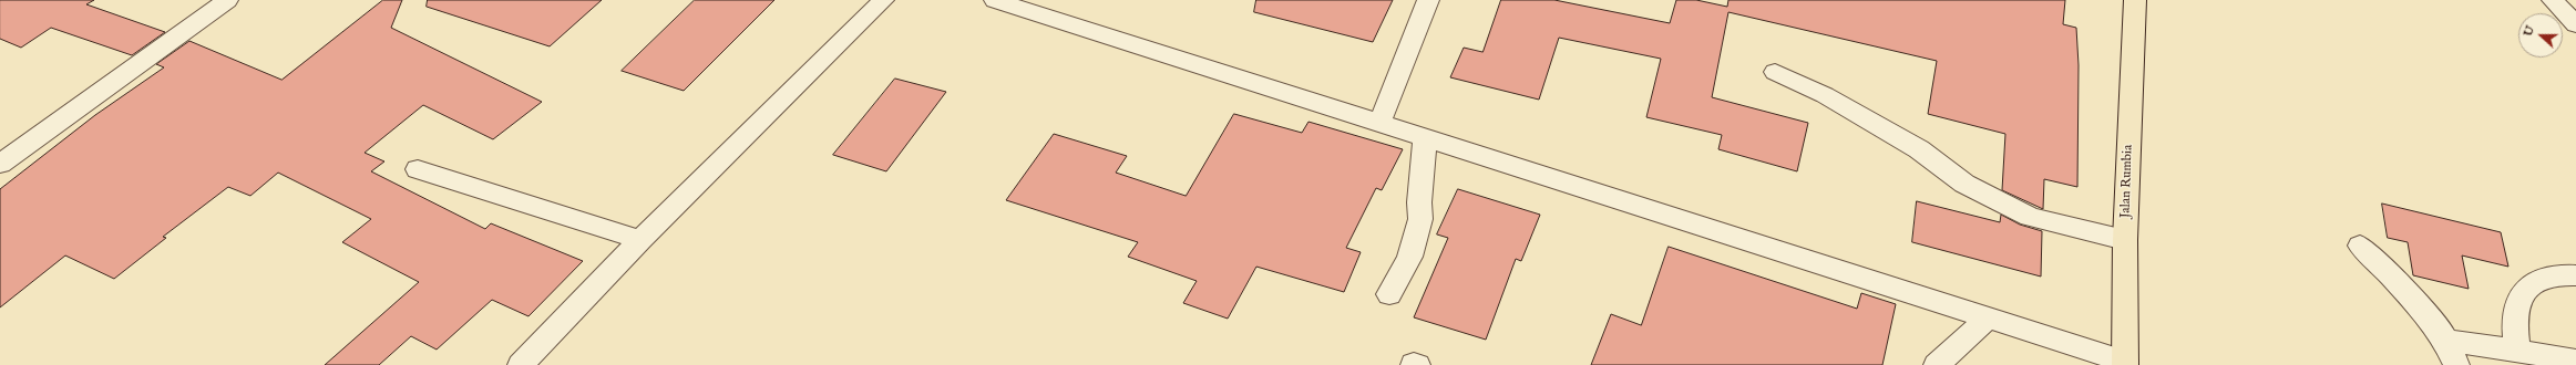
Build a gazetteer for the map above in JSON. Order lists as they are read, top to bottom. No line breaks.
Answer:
{"streets":{"highway":["Jalan Rumbia"]},"north":"left"}
